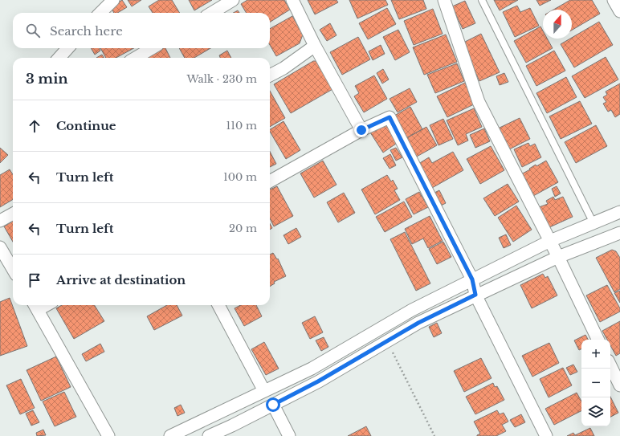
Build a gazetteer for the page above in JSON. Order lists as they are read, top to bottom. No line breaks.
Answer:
{"north":"top","page":{"search":"Search here","heading":["3 min","Walk · 230 m"],"list":[["Continue","110 m"],["Turn left","100 m"],["Turn left","20 m"],"Arrive at destination"],"map_buttons":["+","−"]}}
